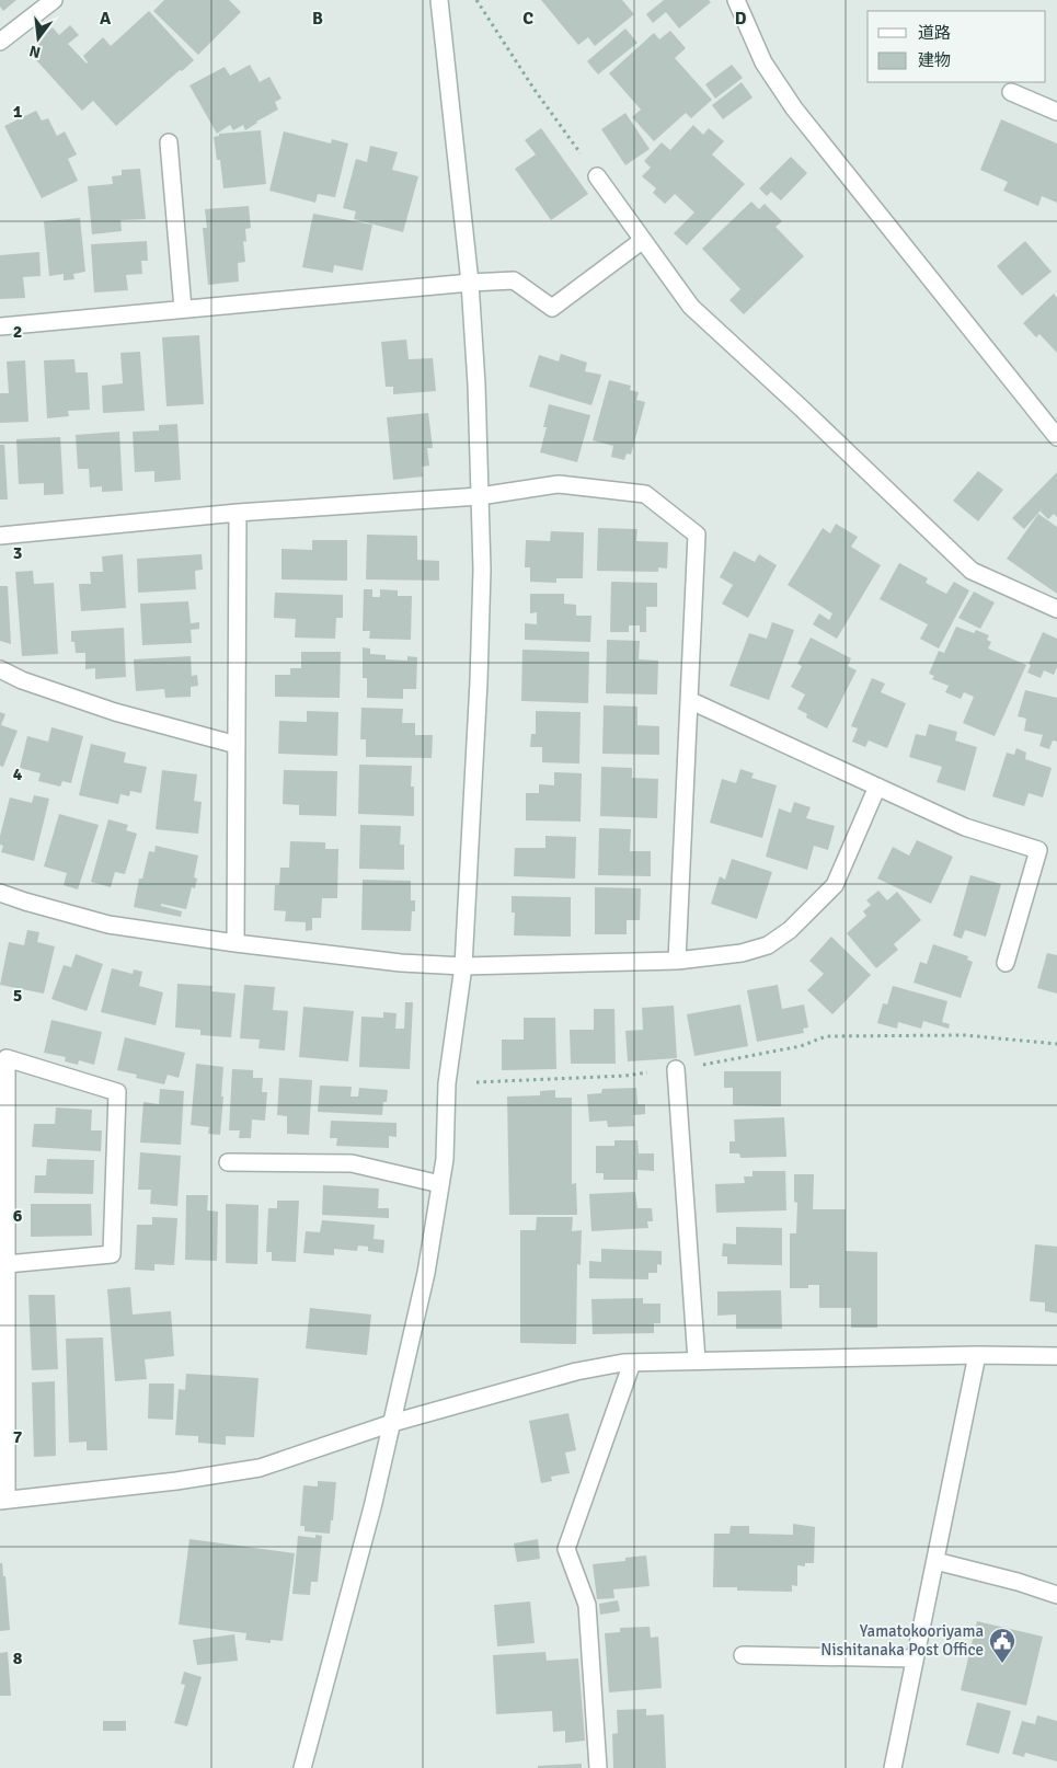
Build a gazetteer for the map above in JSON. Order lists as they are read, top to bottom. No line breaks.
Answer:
{"places":{"public building":["Yamatokooriyama Nishitanaka Post Office"]},"legend":["道路","建物"],"north":"bottom","grid":{"columns":["A","B","C","D"],"rows":["1","2","3","4","5","6","7","8"]}}
